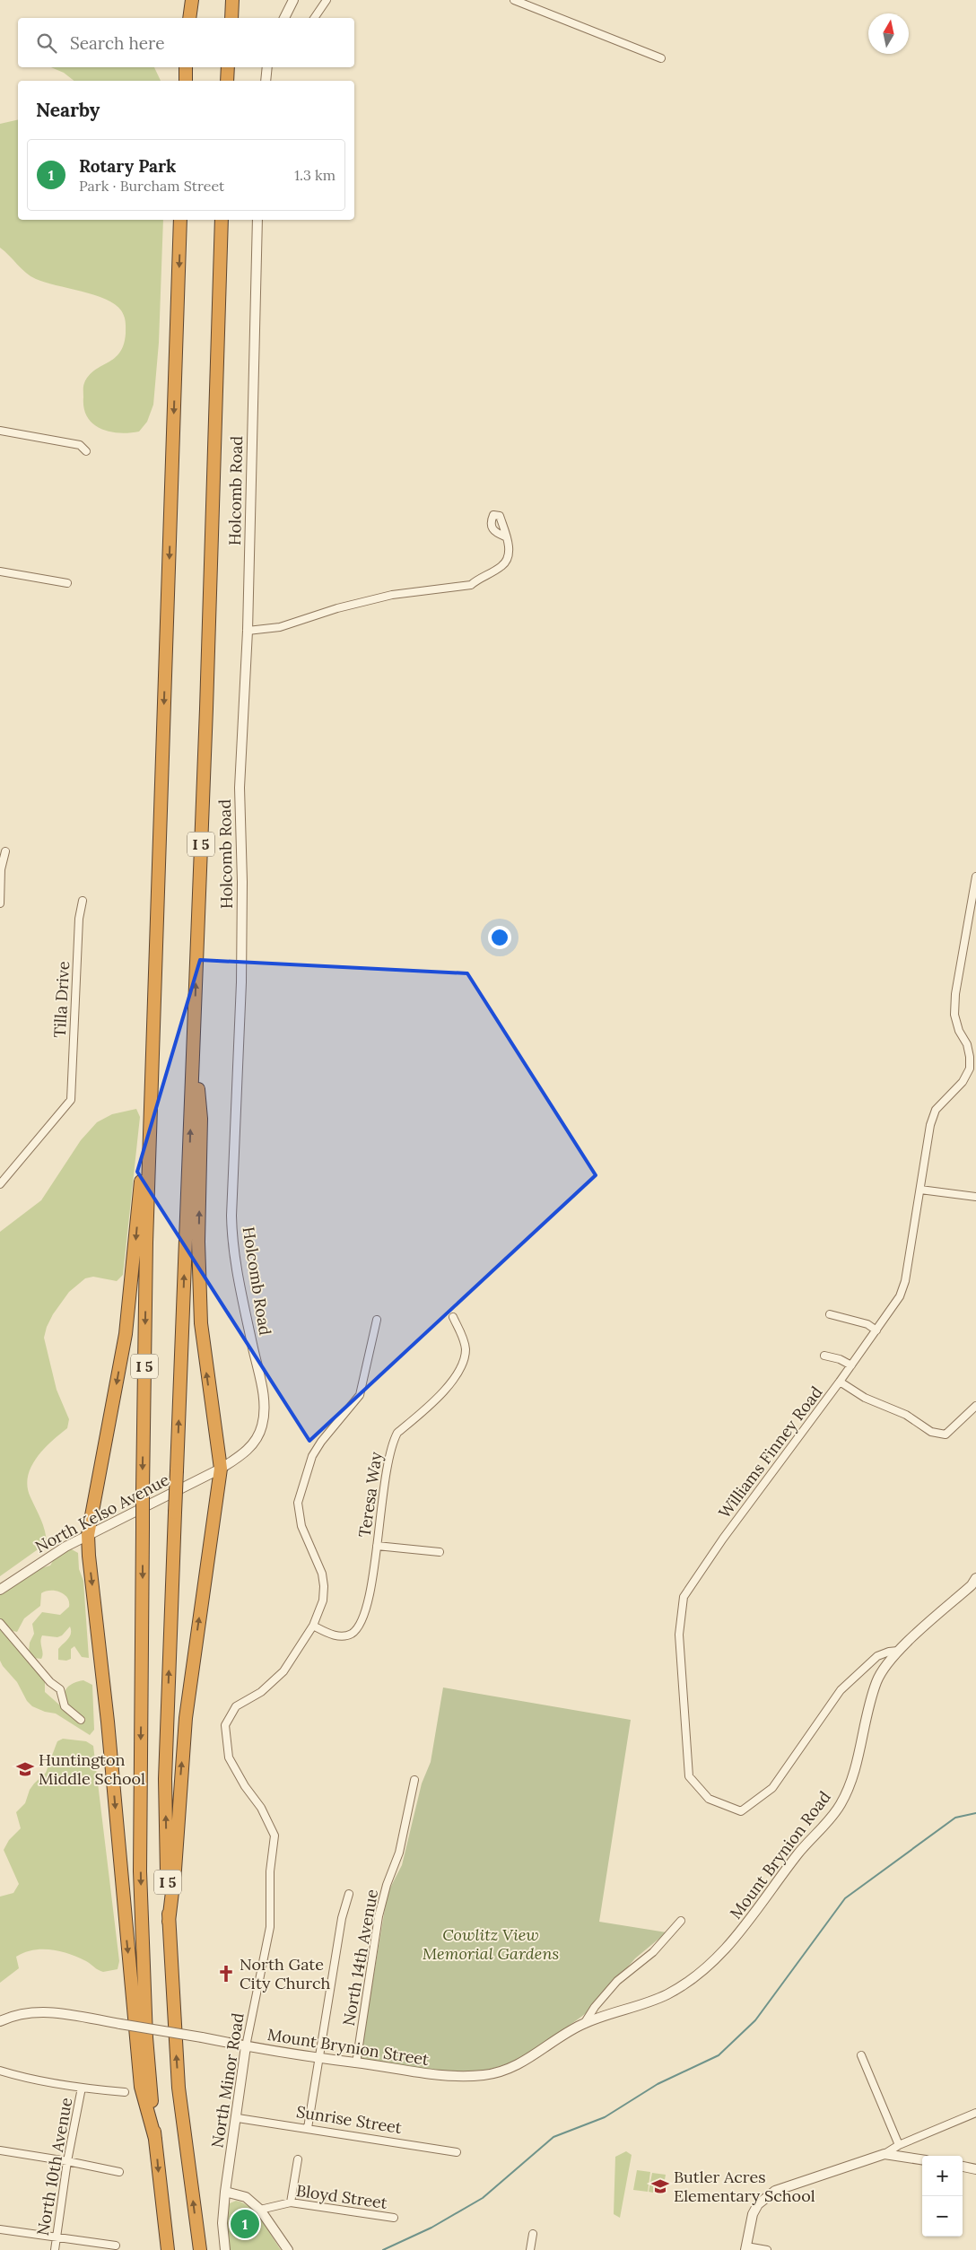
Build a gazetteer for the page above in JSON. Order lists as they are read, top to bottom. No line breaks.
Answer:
{"streets":{"highway":["I 5"],"street":["Holcomb Road","Tilla Drive","Williams Finney Road","Teresa Way","North Kelso Avenue","Mount Brynion Road","North 14th Avenue","Mount Brynion Street","North Minor Road","Sunrise Street","North 10th Avenue","Bloyd Street"]},"crossings":[["Holcomb Road","North Kelso Avenue"],["Williams Finney Road","Mount Brynion Road"],["Teresa Way","North Minor Road"],["Mount Brynion Road","Mount Brynion Street"],["North 14th Avenue","Mount Brynion Street"],["Mount Brynion Street","North Minor Road"],["North Minor Road","Sunrise Street"]],"parks":["Cowlitz View Memorial Gardens"],"places":{"school or university":["Huntington Middle School","Butler Acres Elementary School"],"church":["North Gate City Church"]},"north":"top","page":{"search":"Search here","heading":"Nearby","list":[{"mark":"1","name":"Rotary Park","note":"Park · Burcham Street","value":"1.3 km"}],"map_buttons":["+","−"],"pins":"1"}}
